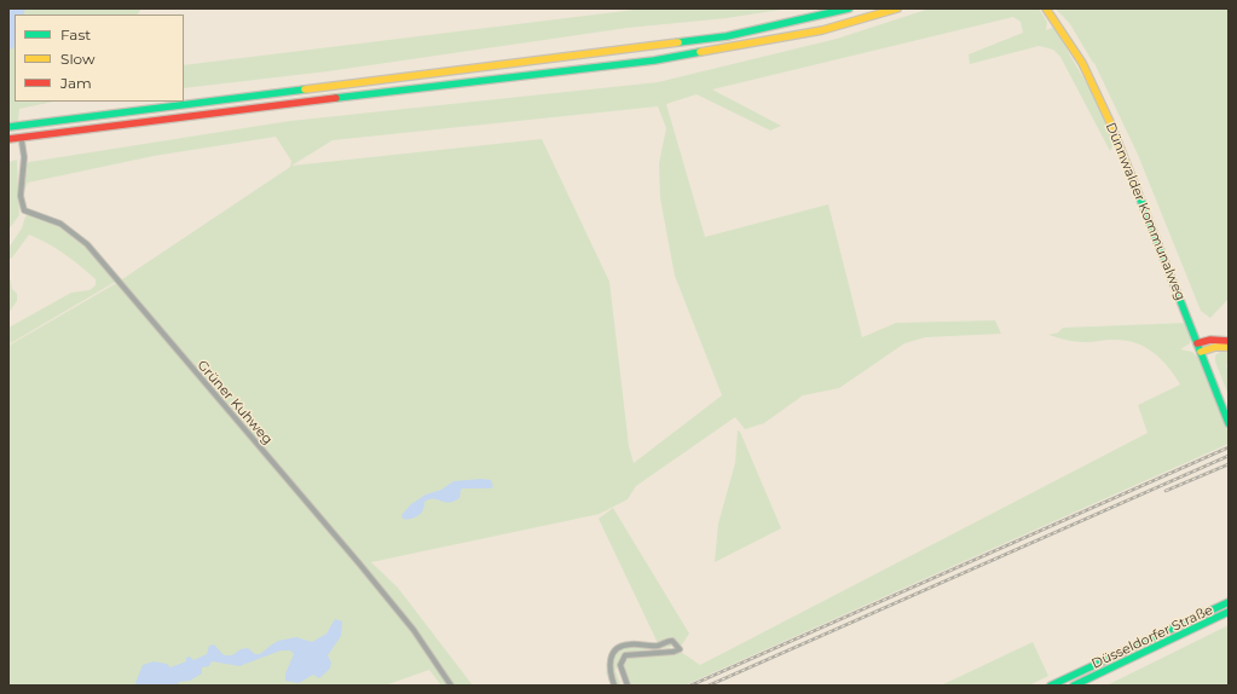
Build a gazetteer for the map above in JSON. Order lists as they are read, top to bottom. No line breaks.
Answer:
{"streets":{"main road":["Dünnwalder Kommunalweg","Düsseldorfer Straße"],"street":["Grüner Kuhweg"]},"legend":["Fast","Slow","Jam"]}
